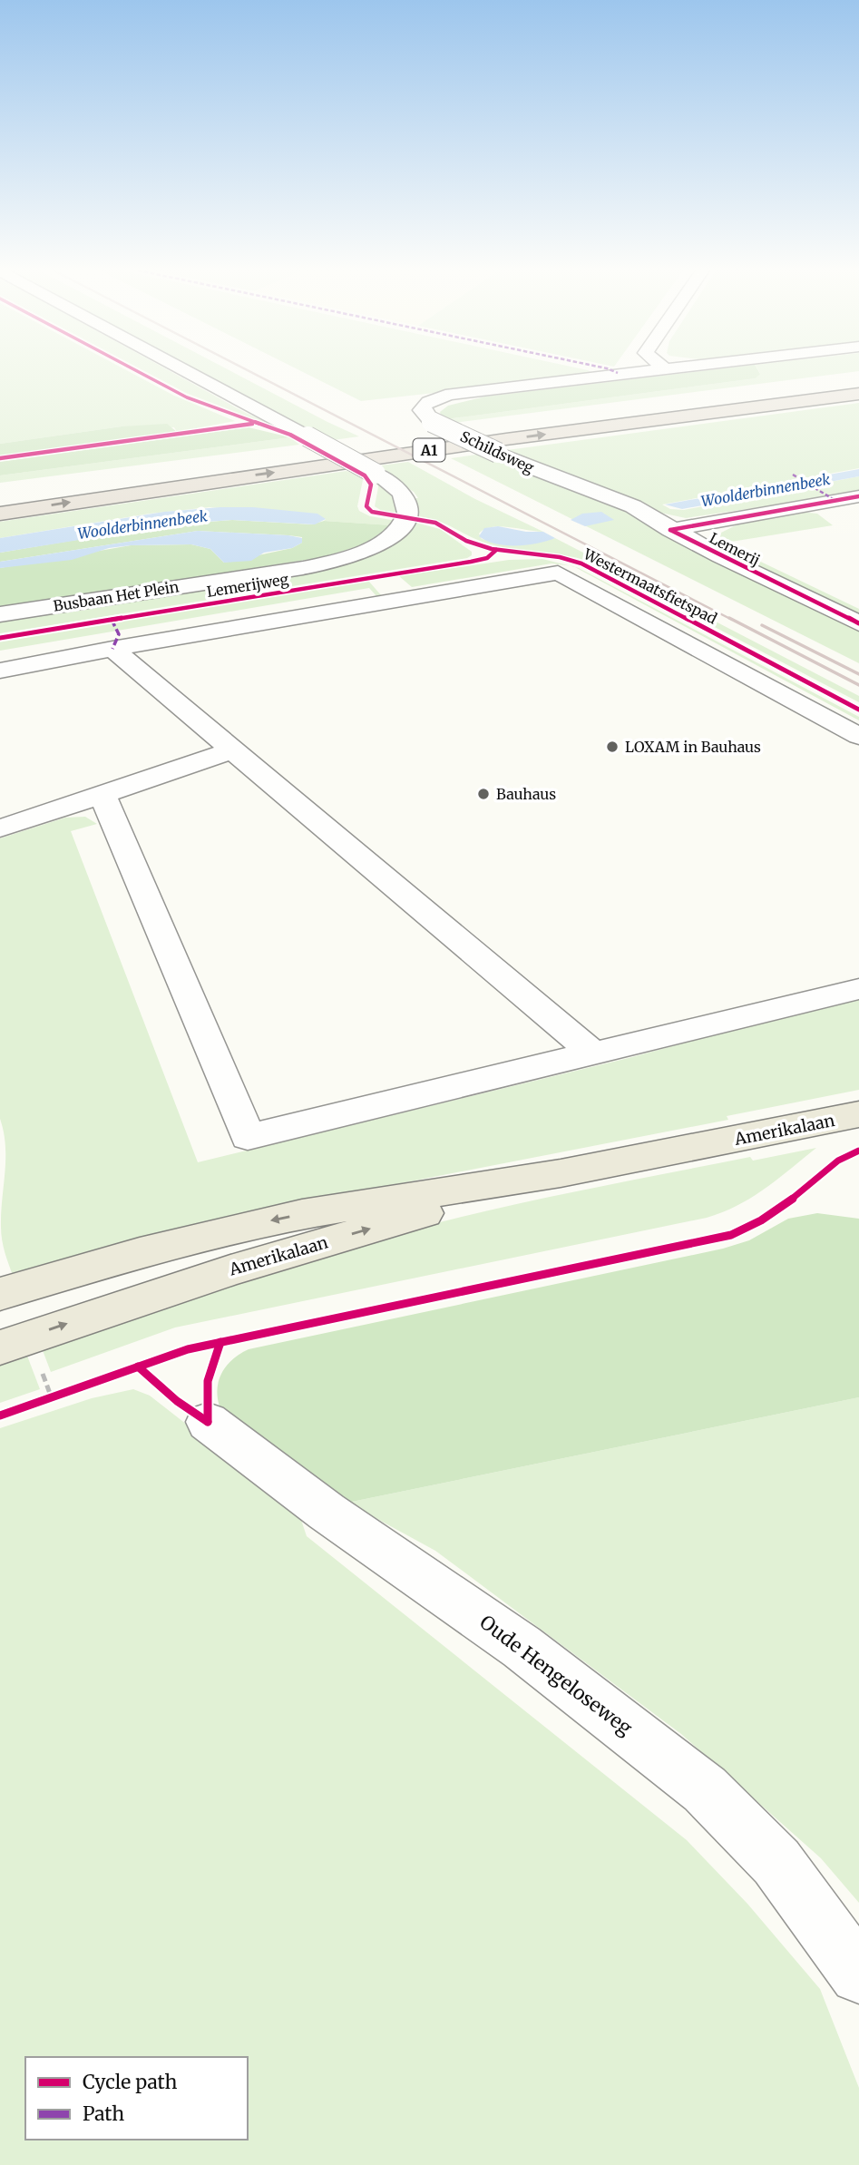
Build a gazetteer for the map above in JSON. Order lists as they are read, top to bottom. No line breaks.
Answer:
{"streets":{"highway":["A1"],"main road":["Amerikalaan"],"street":["Schildsweg","Lemerij","Busbaan Het Plein","Oude Hengeloseweg"],"cycle path":["Lemerijweg","Westermaatsfietspad"]},"crossings":[["Schildsweg","Lemerij"]],"water":["Woolderbinnenbeek"],"places":["LOXAM in Bauhaus","Bauhaus"],"legend":["Cycle path","Path"]}
